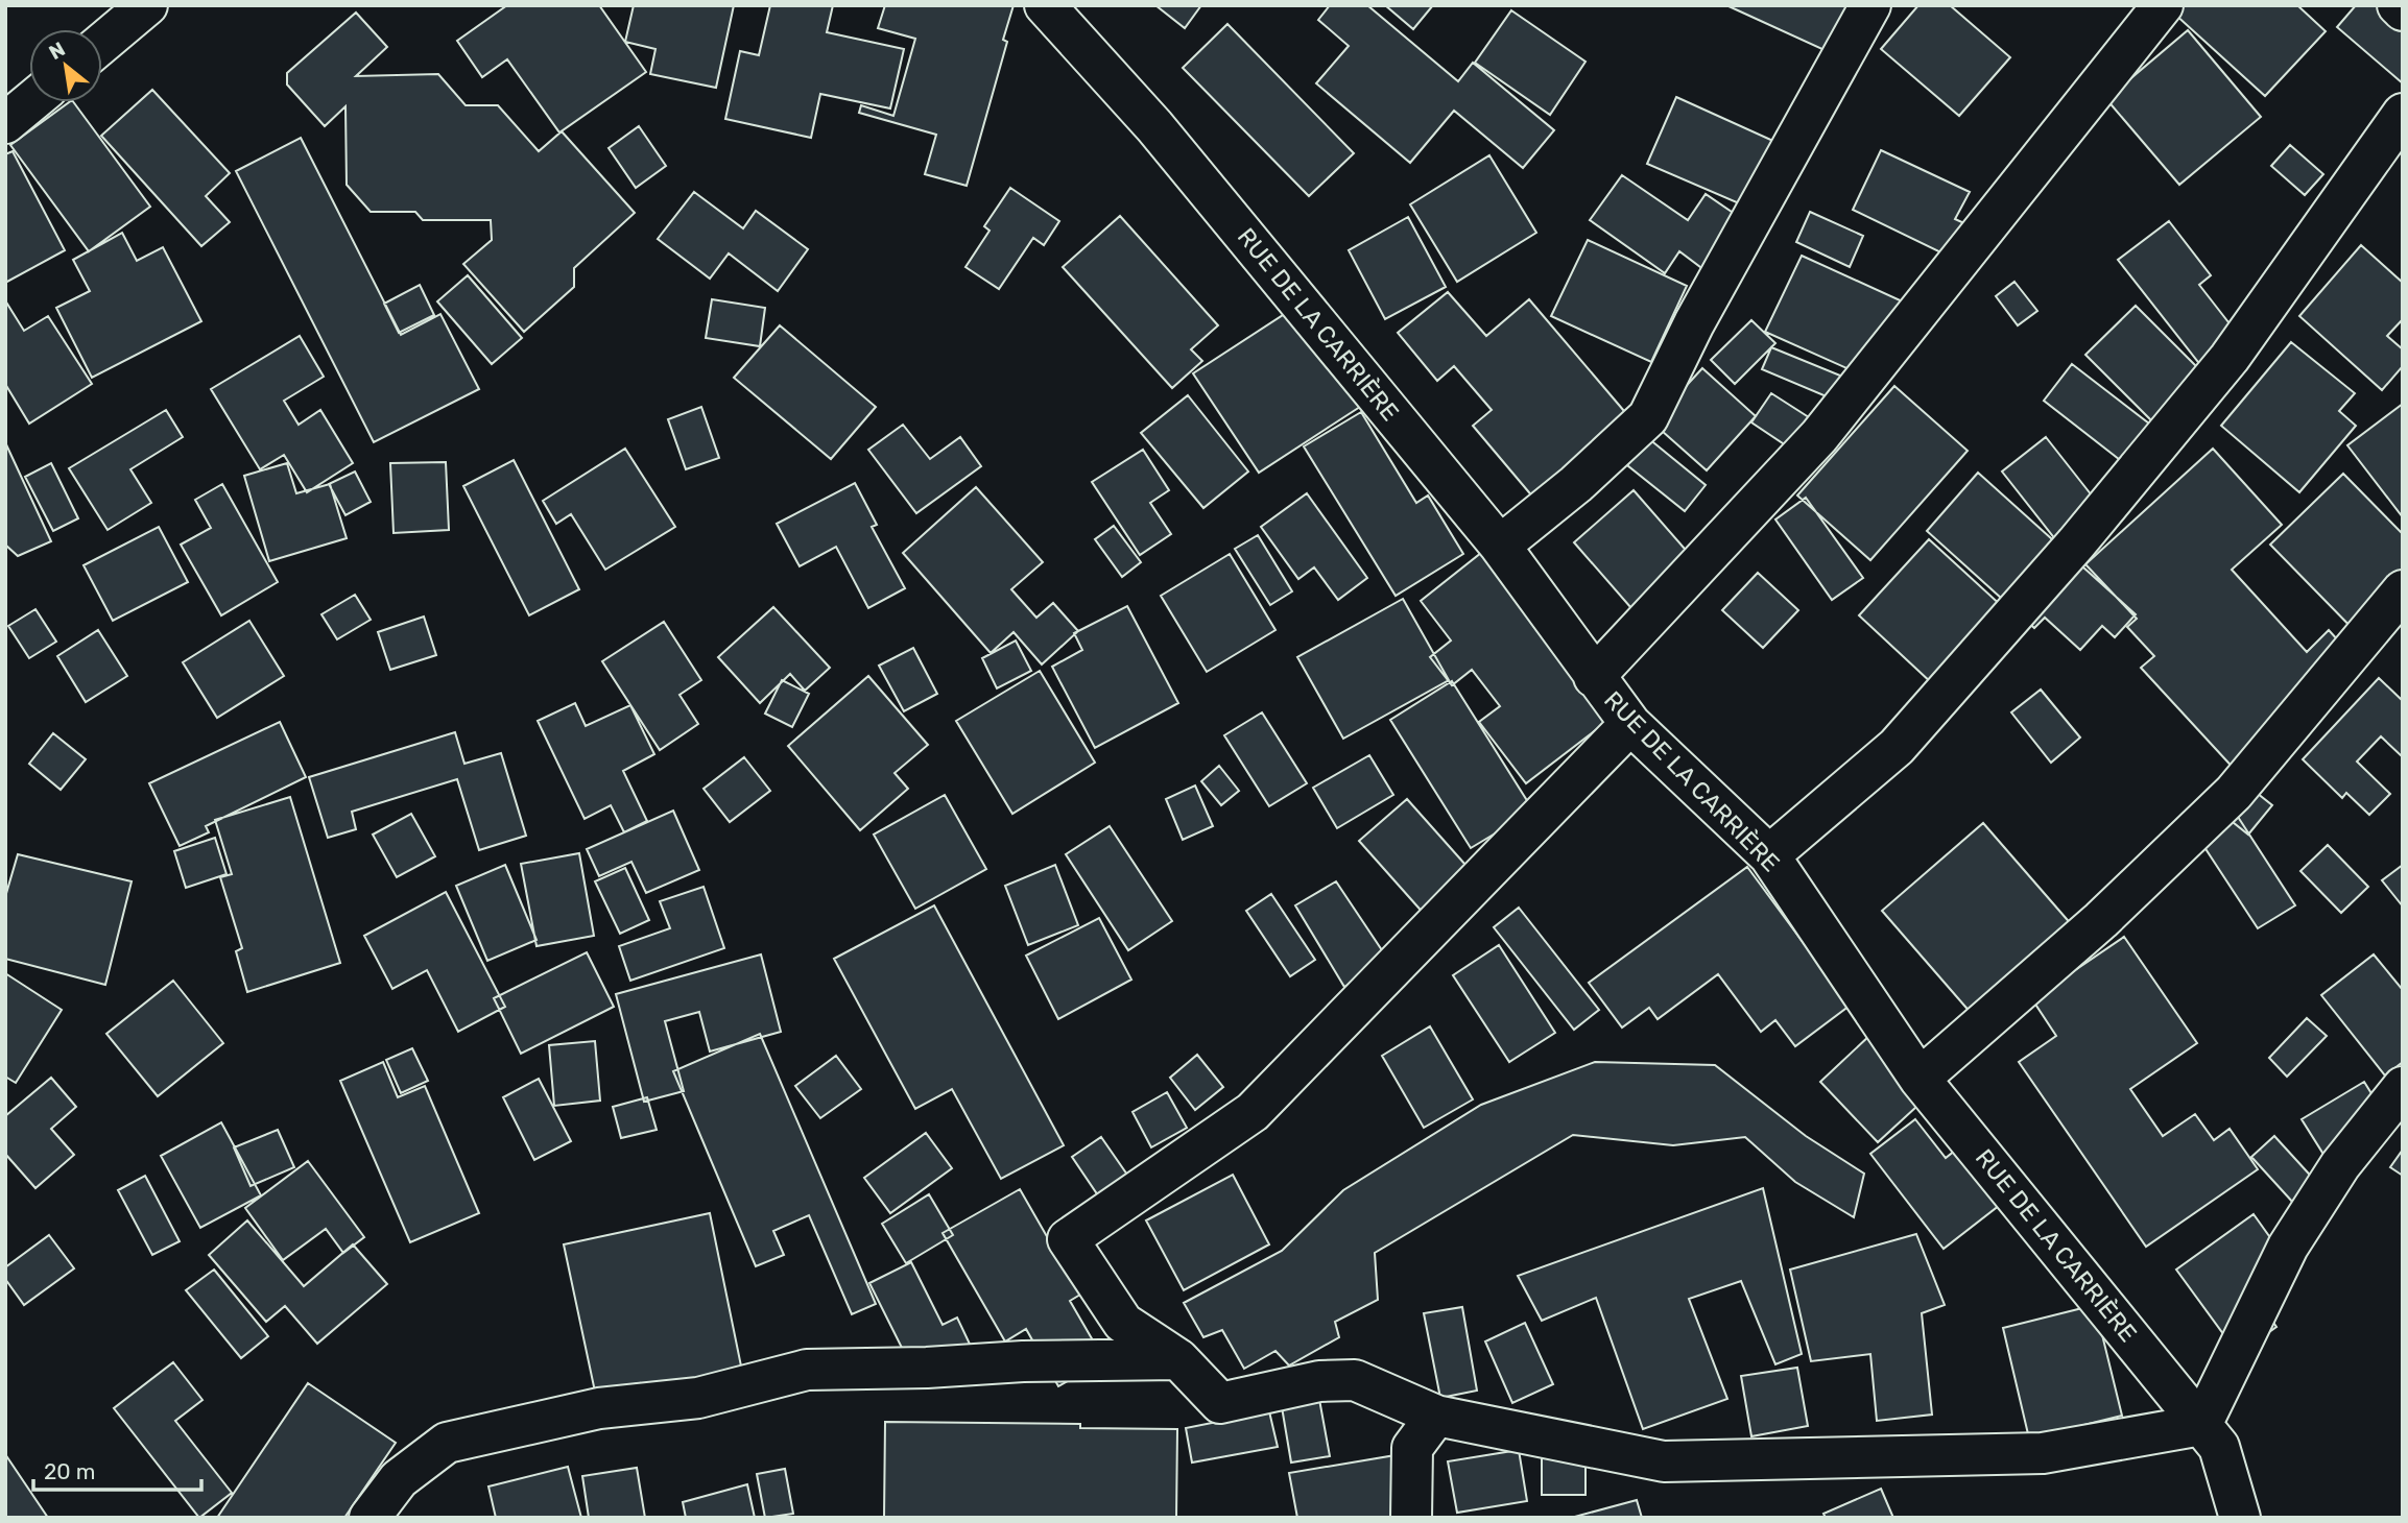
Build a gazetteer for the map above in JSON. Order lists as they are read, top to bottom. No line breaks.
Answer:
{"streets":{"street":["RUE DE LA CARRIÈRE"]},"scale_bar":"20 m","north":"top left"}
